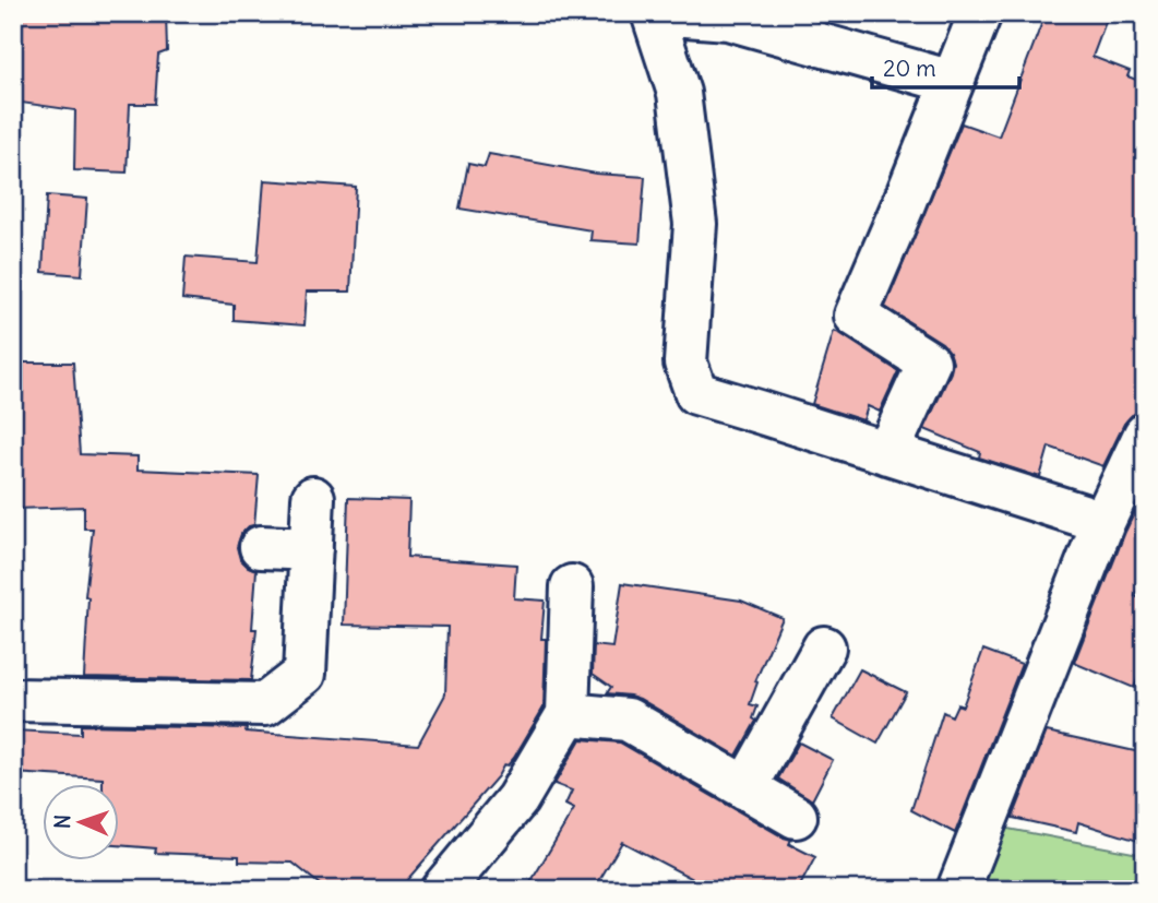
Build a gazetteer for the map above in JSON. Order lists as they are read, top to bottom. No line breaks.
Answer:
{"scale_bar":"20 m","north":"left"}
